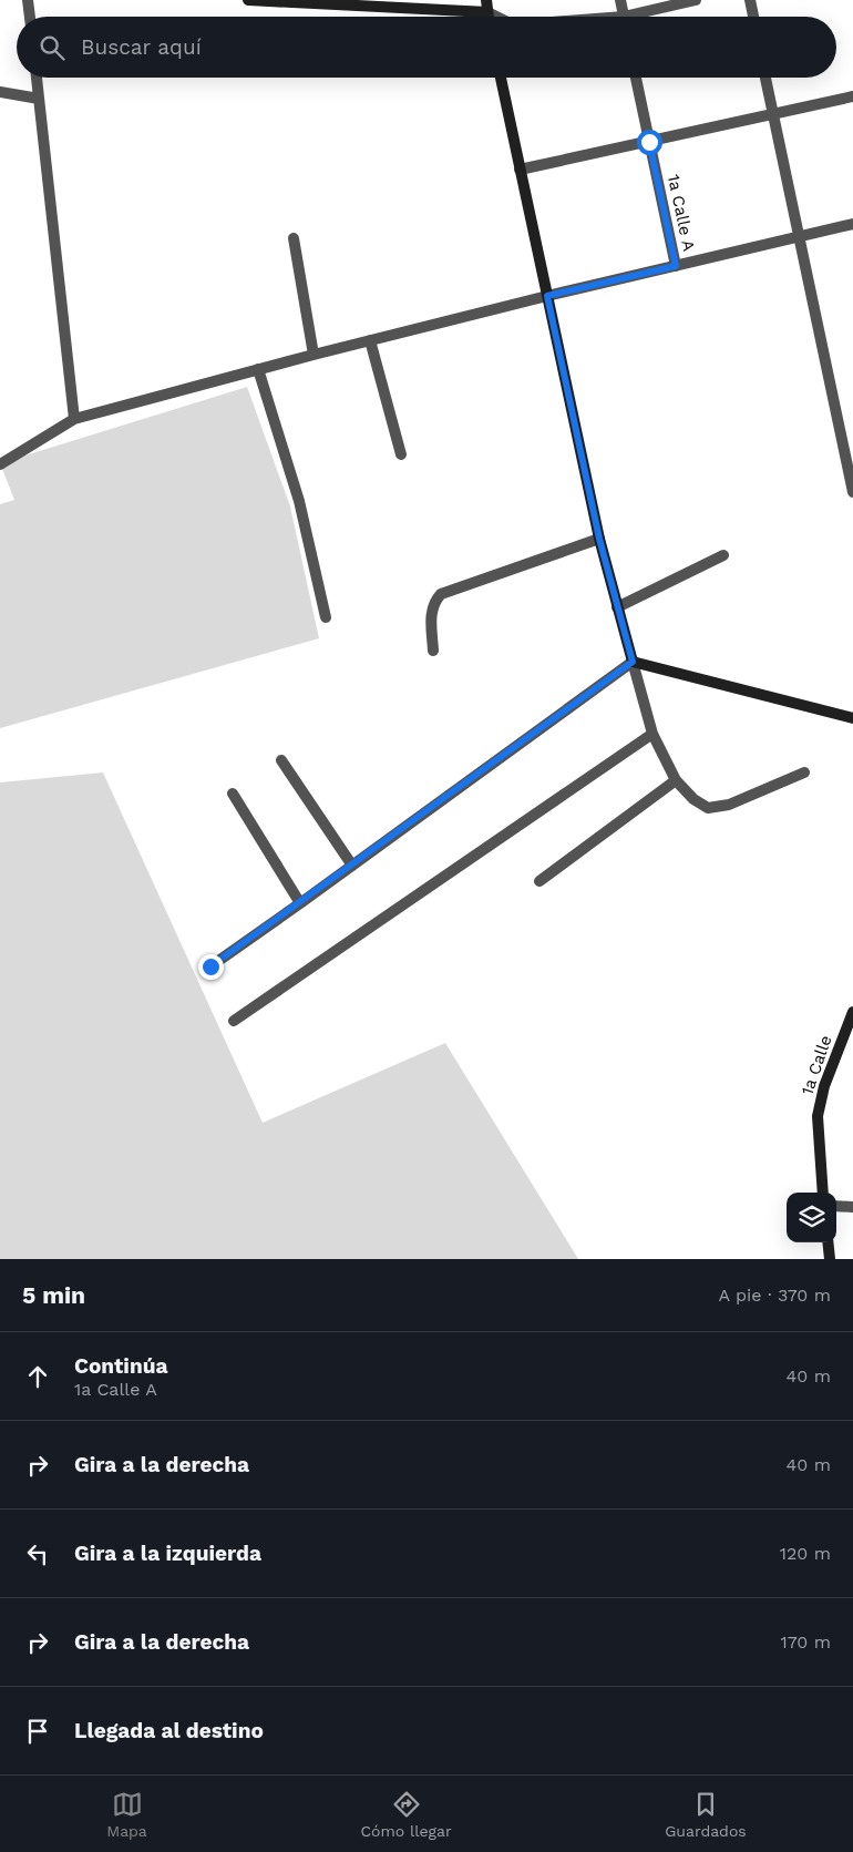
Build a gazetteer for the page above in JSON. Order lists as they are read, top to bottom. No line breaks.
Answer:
{"streets":{"street":["1a Calle A","1a Calle"]},"page":{"search":"Buscar aquí","heading":["5 min","A pie · 370 m"],"list":[["Continúa","1a Calle A","40 m"],["Gira a la derecha","40 m"],["Gira a la izquierda","120 m"],["Gira a la derecha","170 m"],"Llegada al destino"],"nav":["Mapa","Cómo llegar","Guardados"]}}
